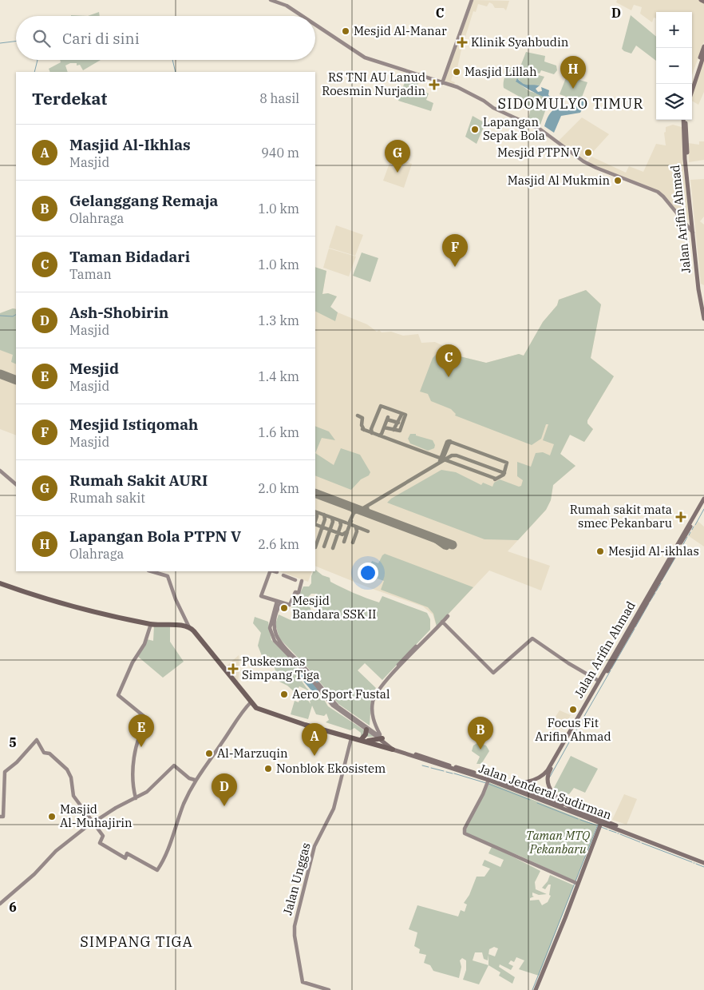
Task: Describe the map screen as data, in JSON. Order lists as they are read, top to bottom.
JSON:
{
  "streets": {
    "main road": ["Jalan Arifin Ahmad", "Jalan Jenderal Sudirman"],
    "street": ["Jalan Unggas"]
  },
  "crossings": [
    ["Jalan Arifin Ahmad", "Jalan Jenderal Sudirman"]
  ],
  "districts": ["SIDOMULYO TIMUR", "SIMPANG TIGA"],
  "parks": ["Taman MTQ Pekanbaru"],
  "places": {
    "other": [
      "Mesjid Al-Manar",
      "Masjid Lillah",
      "Lapangan Sepak Bola",
      "Mesjid PTPN V",
      "Masjid Al Mukmin",
      "Mesjid Al-ikhlas",
      "Mesjid Bandara SSK II",
      "Aero Sport Fustal",
      "Focus Fit Arifin Ahmad",
      "Al-Marzuqin",
      "Nonblok Ekosistem",
      "Masjid Al-Muhajirin"
    ],
    "health": [
      "Klinik Syahbudin",
      "RS TNI AU Lanud Roesmin Nurjadin",
      "Rumah sakit mata smec Pekanbaru",
      "Puskesmas Simpang Tiga"
    ]
  },
  "page": {
    "map_buttons": ["+", "−"],
    "search": "Cari di sini",
    "pins": [
      "H",
      "G",
      "F",
      "C",
      "E",
      "B",
      "A",
      "D"
    ],
    "heading": ["Terdekat", "8 hasil"],
    "list": [
      {
        "mark": "A",
        "name": "Masjid Al-Ikhlas",
        "note": "Masjid",
        "value": "940 m"
      },
      {
        "mark": "B",
        "name": "Gelanggang Remaja",
        "note": "Olahraga",
        "value": "1.0 km"
      },
      {
        "mark": "C",
        "name": "Taman Bidadari",
        "note": "Taman",
        "value": "1.0 km"
      },
      {
        "mark": "D",
        "name": "Ash-Shobirin",
        "note": "Masjid",
        "value": "1.3 km"
      },
      {
        "mark": "E",
        "name": "Mesjid",
        "note": "Masjid",
        "value": "1.4 km"
      },
      {
        "mark": "F",
        "name": "Mesjid Istiqomah",
        "note": "Masjid",
        "value": "1.6 km"
      },
      {
        "mark": "G",
        "name": "Rumah Sakit AURI",
        "note": "Rumah sakit",
        "value": "2.0 km"
      },
      {
        "mark": "H",
        "name": "Lapangan Bola PTPN V",
        "note": "Olahraga",
        "value": "2.6 km"
      }
    ]
  },
  "grid": {
    "columns": ["C", "D"],
    "rows": ["5", "6"]
  }
}
